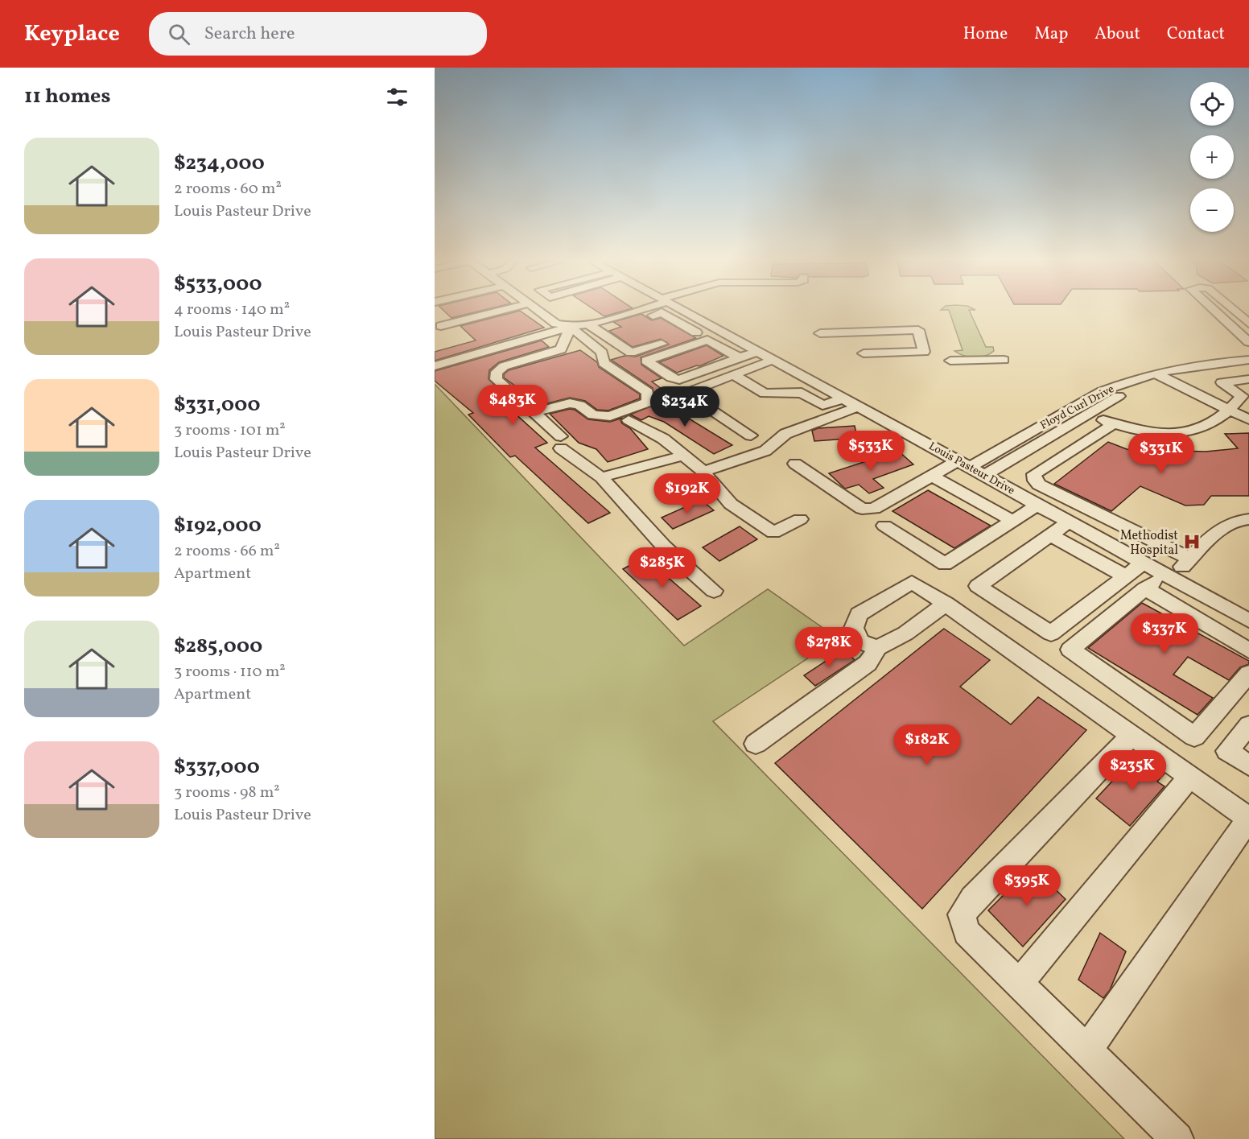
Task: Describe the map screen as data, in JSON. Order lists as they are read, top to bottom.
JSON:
{
  "streets": {
    "street": ["Floyd Curl Drive", "Louis Pasteur Drive"]
  },
  "crossings": [
    ["Floyd Curl Drive", "Louis Pasteur Drive"]
  ],
  "places": {
    "hospital": ["Methodist Hospital"]
  },
  "page": {
    "header": "Keyplace",
    "search": "Search here",
    "nav": [
      "Home",
      "Map",
      "About",
      "Contact"
    ],
    "heading": "11 homes",
    "map_buttons": ["+", "−"],
    "list": [
      {
        "name": "$234,000",
        "note": "2 rooms · 60 m² · Louis Pasteur Drive"
      },
      {
        "name": "$533,000",
        "note": "4 rooms · 140 m² · Louis Pasteur Drive"
      },
      {
        "name": "$331,000",
        "note": "3 rooms · 101 m² · Louis Pasteur Drive"
      },
      {
        "name": "$192,000",
        "note": "2 rooms · 66 m² · Apartment"
      },
      {
        "name": "$285,000",
        "note": "3 rooms · 110 m² · Apartment"
      },
      {
        "name": "$337,000",
        "note": "3 rooms · 98 m² · Louis Pasteur Drive"
      }
    ],
    "price": [
      "$483K",
      "$234K",
      "$533K",
      "$331K",
      "$192K",
      "$285K",
      "$337K",
      "$278K",
      "$182K",
      "$235K",
      "$395K"
    ]
  }
}
